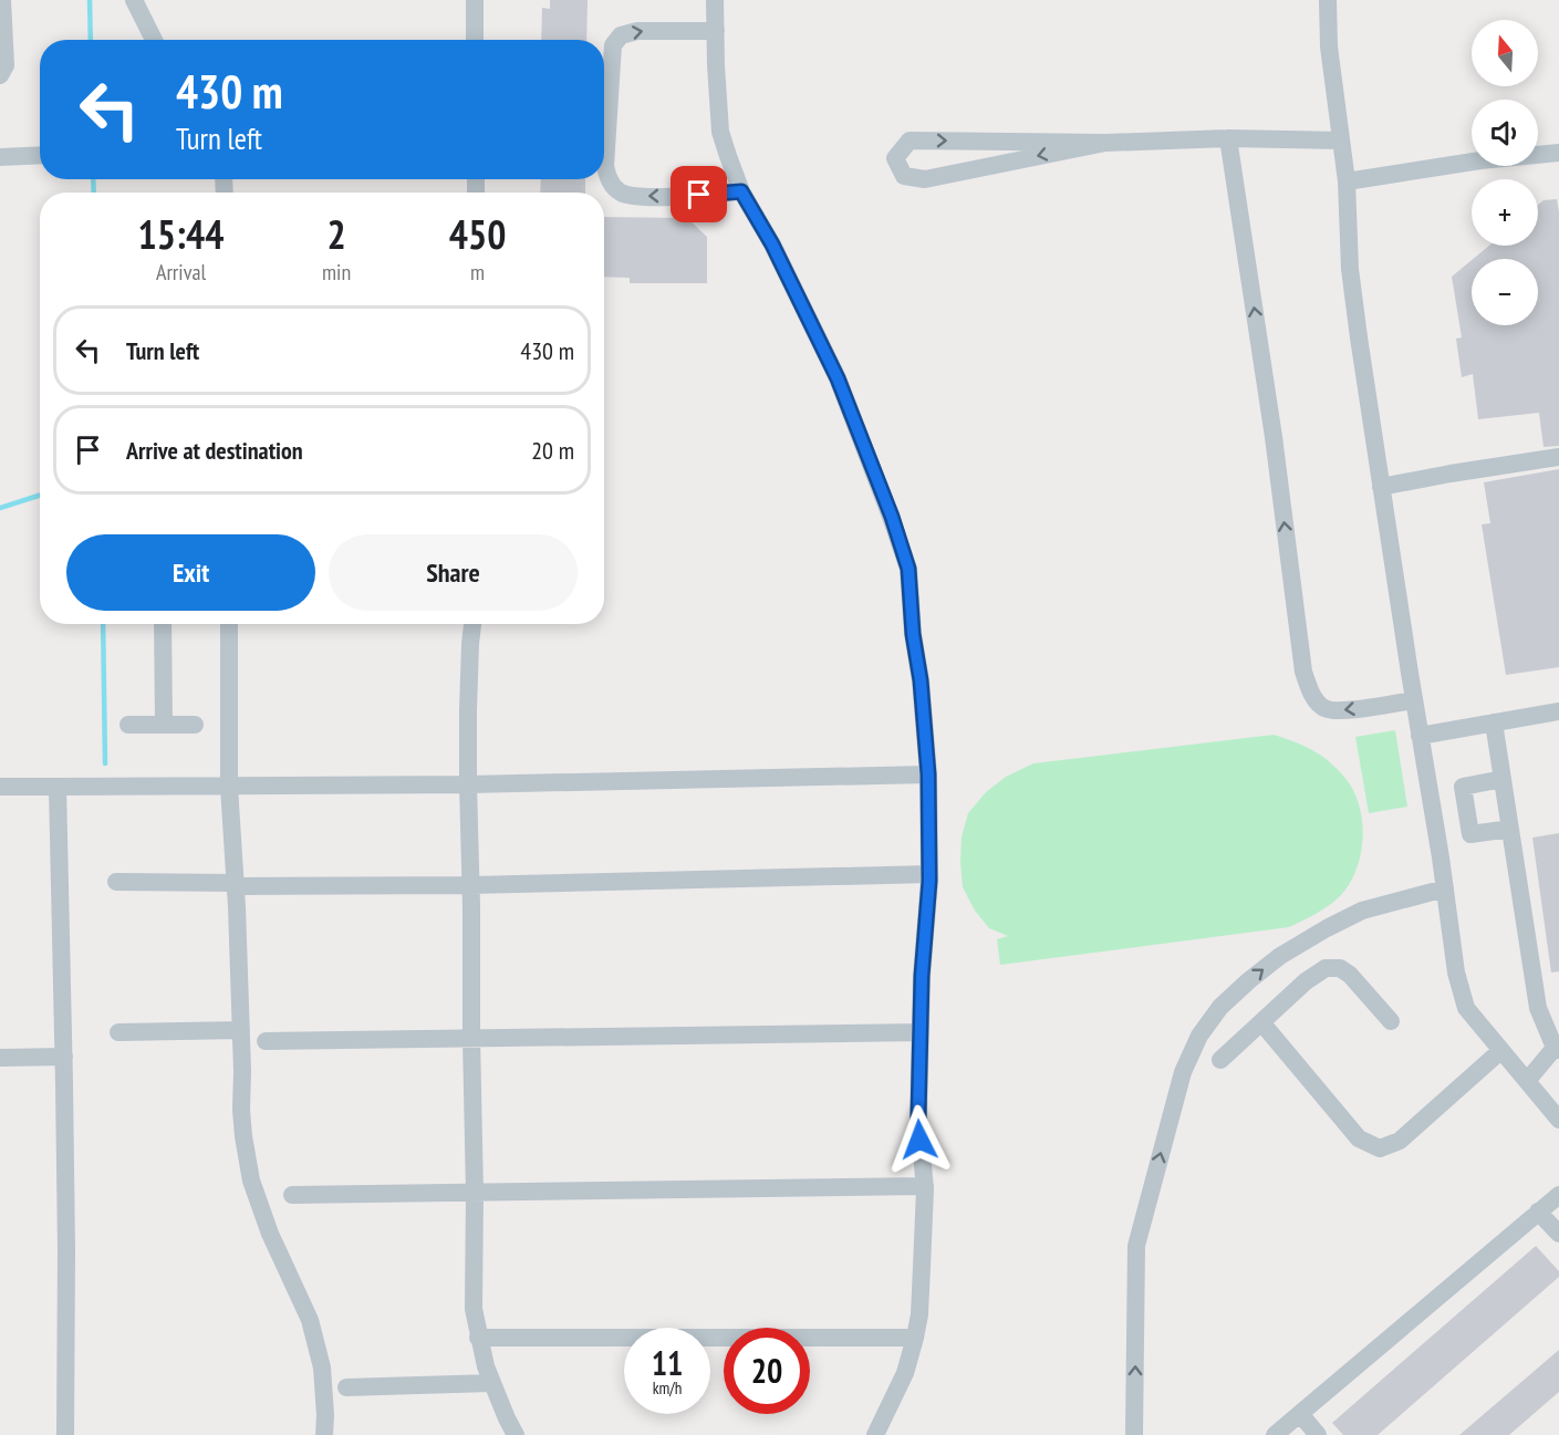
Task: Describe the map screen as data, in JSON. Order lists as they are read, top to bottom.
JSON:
{
  "north": "top",
  "page": {
    "map_buttons": ["+", "−"],
    "turn": ["430 m", "Turn left"],
    "eta": [
      "15:44",
      "Arrival",
      "2",
      "min",
      "450",
      "m"
    ],
    "list": [
      {
        "name": "Turn left",
        "value": "430 m"
      },
      {
        "name": "Arrive at destination",
        "value": "20 m"
      }
    ],
    "buttons": ["Exit", "Share"],
    "speed": "11 km/h",
    "limit": "20"
  }
}
